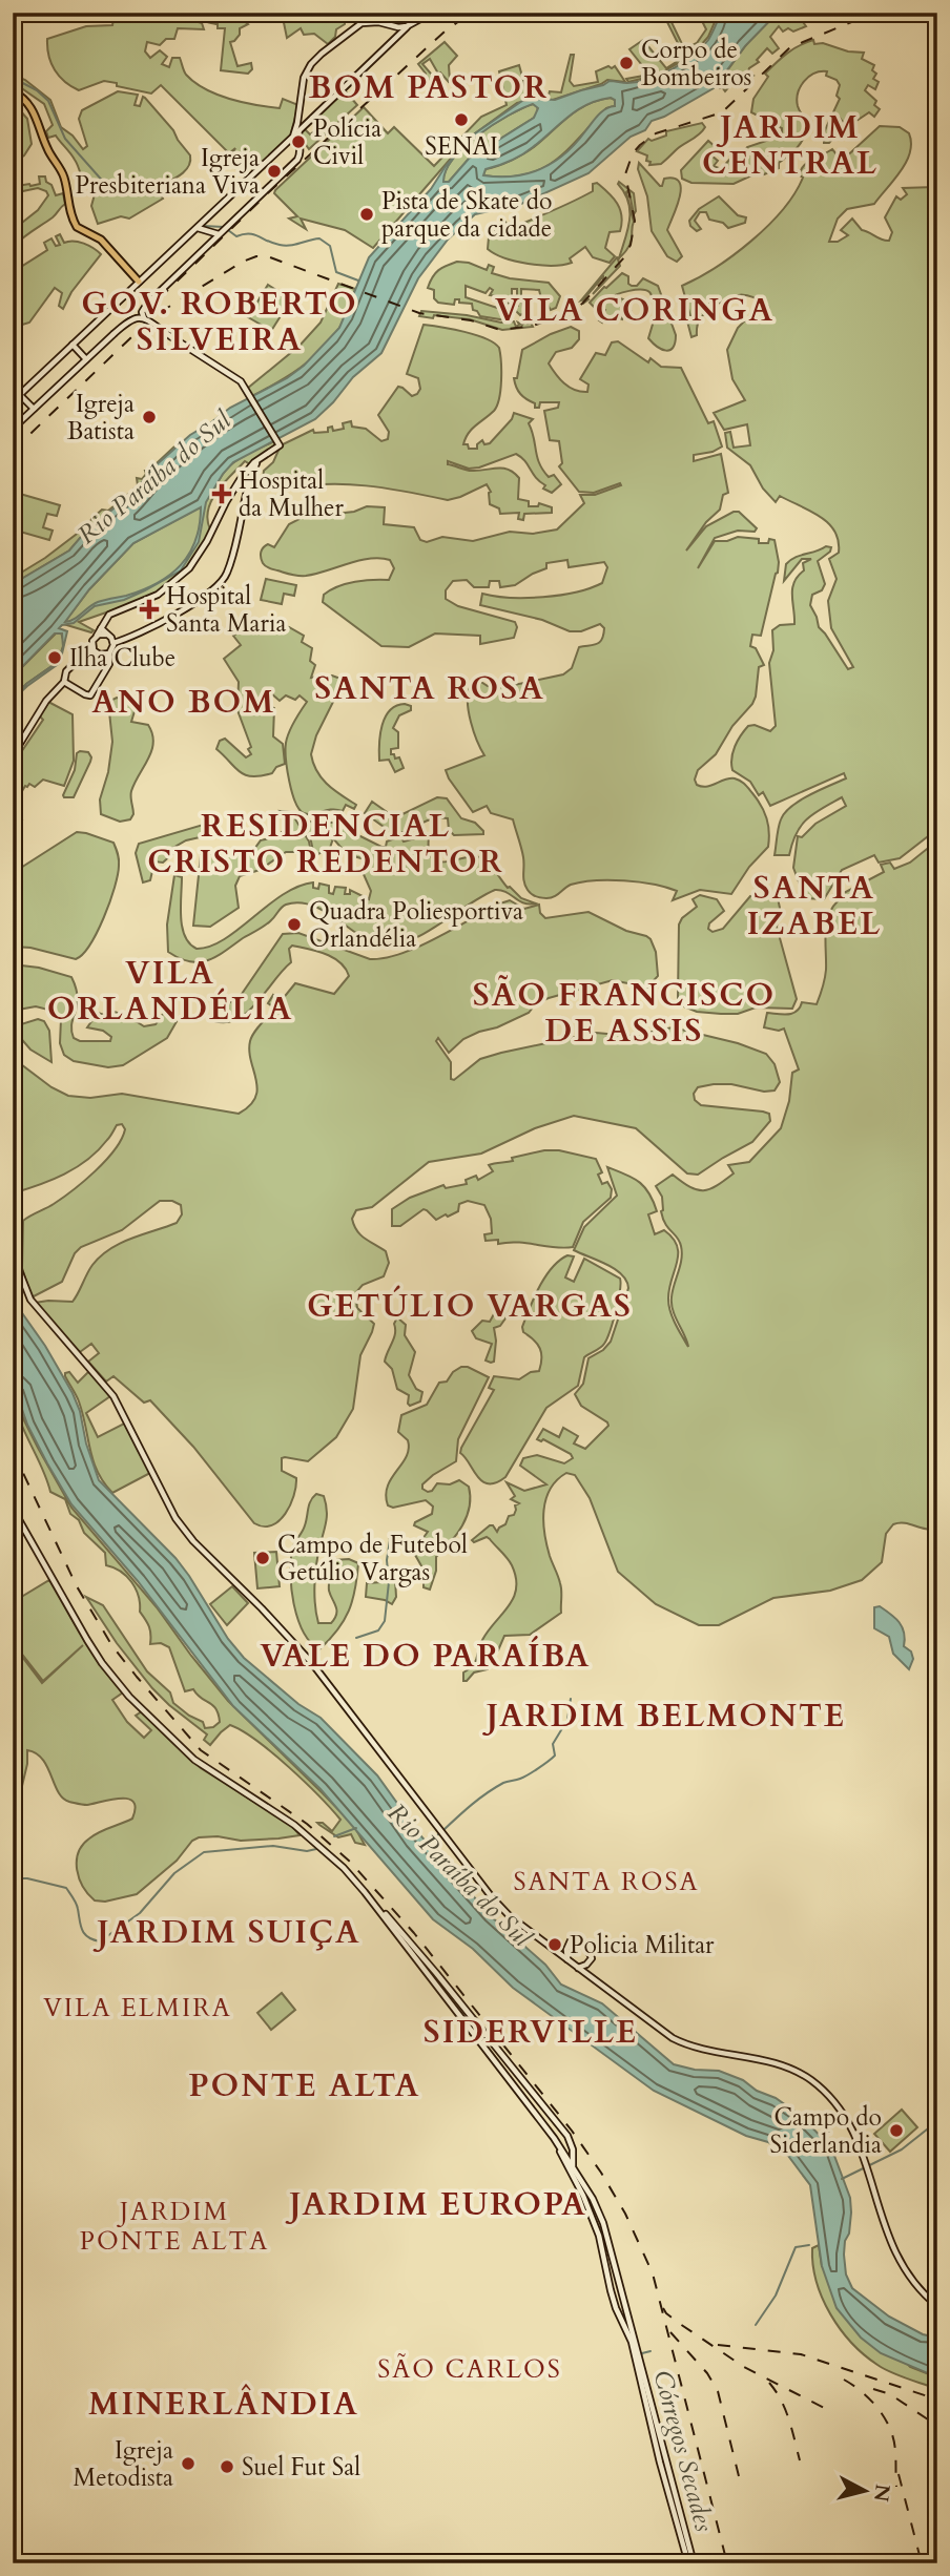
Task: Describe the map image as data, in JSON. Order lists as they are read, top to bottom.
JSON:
{
  "districts": [
    "BOM PASTOR",
    "JARDIM CENTRAL",
    "GOV. ROBERTO SILVEIRA",
    "VILA CORINGA",
    "SANTA ROSA",
    "ANO BOM",
    "RESIDENCIAL CRISTO REDENTOR",
    "SANTA IZABEL",
    "VILA ORLANDÉLIA",
    "SÃO FRANCISCO DE ASSIS",
    "GETÚLIO VARGAS",
    "VALE DO PARAÍBA",
    "JARDIM BELMONTE",
    "SANTA ROSA",
    "JARDIM SUIÇA",
    "VILA ELMIRA",
    "SIDERVILLE",
    "PONTE ALTA",
    "JARDIM EUROPA",
    "JARDIM PONTE ALTA",
    "SÃO CARLOS",
    "MINERLÂNDIA"
  ],
  "water": ["Rio Paraíba do Sul", "Córregos Secades"],
  "places": {
    "other": [
      "Corpo de Bombeiros",
      "SENAI",
      "Polícia Civil",
      "Igreja Presbiteriana Viva",
      "Pista de Skate do parque da cidade",
      "Igreja Batista",
      "Ilha Clube",
      "Quadra Poliesportiva Orlandélia",
      "Campo de Futebol Getúlio Vargas",
      "Policia Militar",
      "Campo do Siderlandia",
      "Igreja Metodista",
      "Suel Fut Sal"
    ],
    "health": ["Hospital da Mulher", "Hospital Santa Maria"]
  },
  "north": "right"
}
